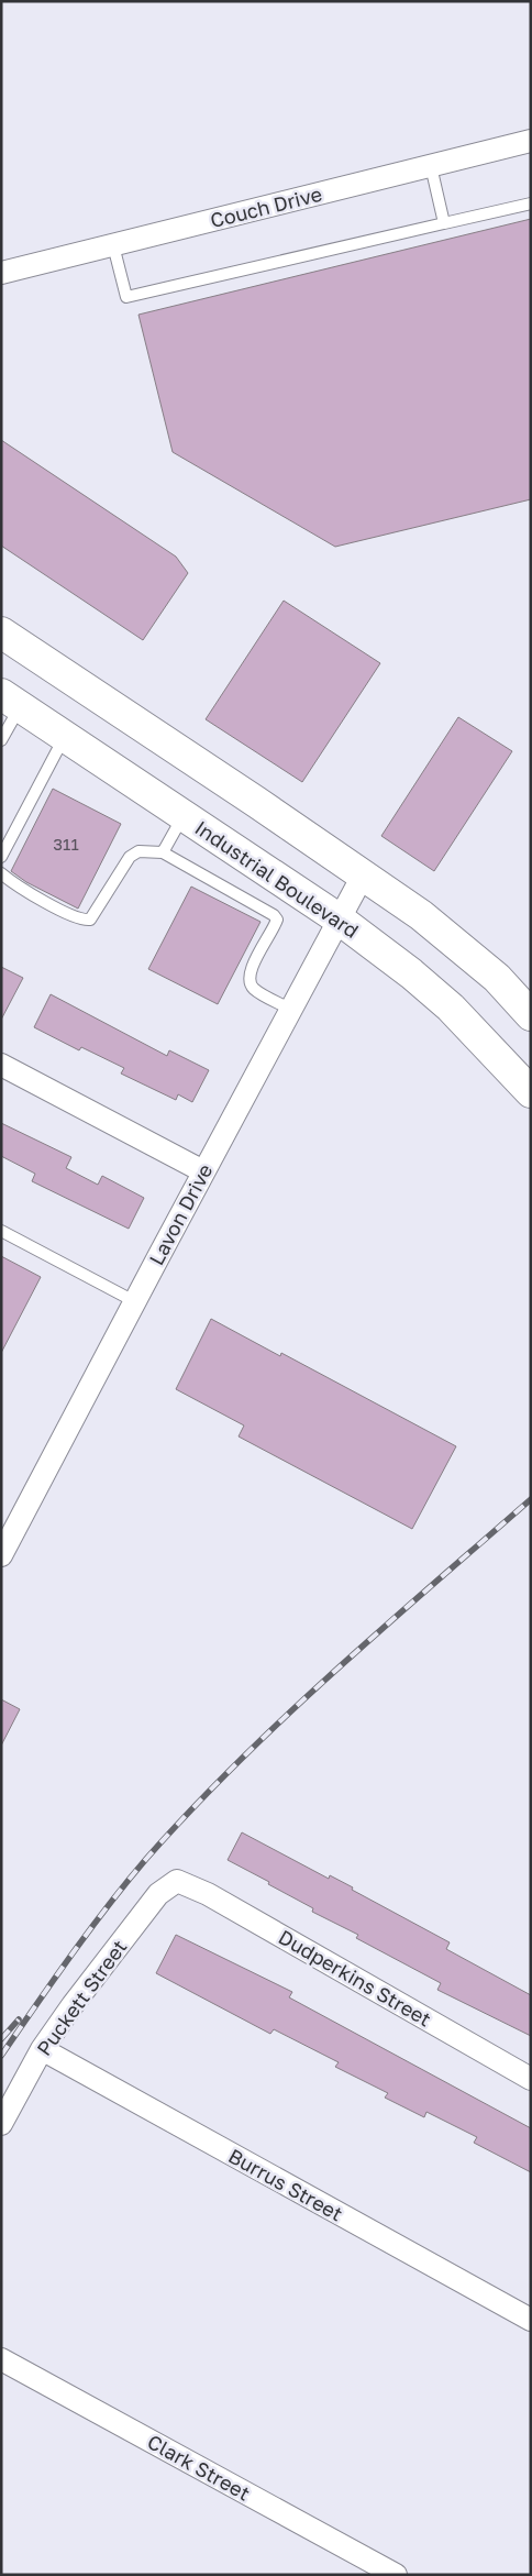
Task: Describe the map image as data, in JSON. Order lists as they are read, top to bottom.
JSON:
{
  "streets": {
    "main road": ["Industrial Boulevard"],
    "street": [
      "Couch Drive",
      "Lavon Drive",
      "Dudperkins Street",
      "Puckett Street",
      "Burrus Street",
      "Clark Street"
    ]
  },
  "crossings": [
    ["Industrial Boulevard", "Lavon Drive"],
    ["Dudperkins Street", "Puckett Street"],
    ["Puckett Street", "Burrus Street"]
  ],
  "house_numbers": ["311"]
}
